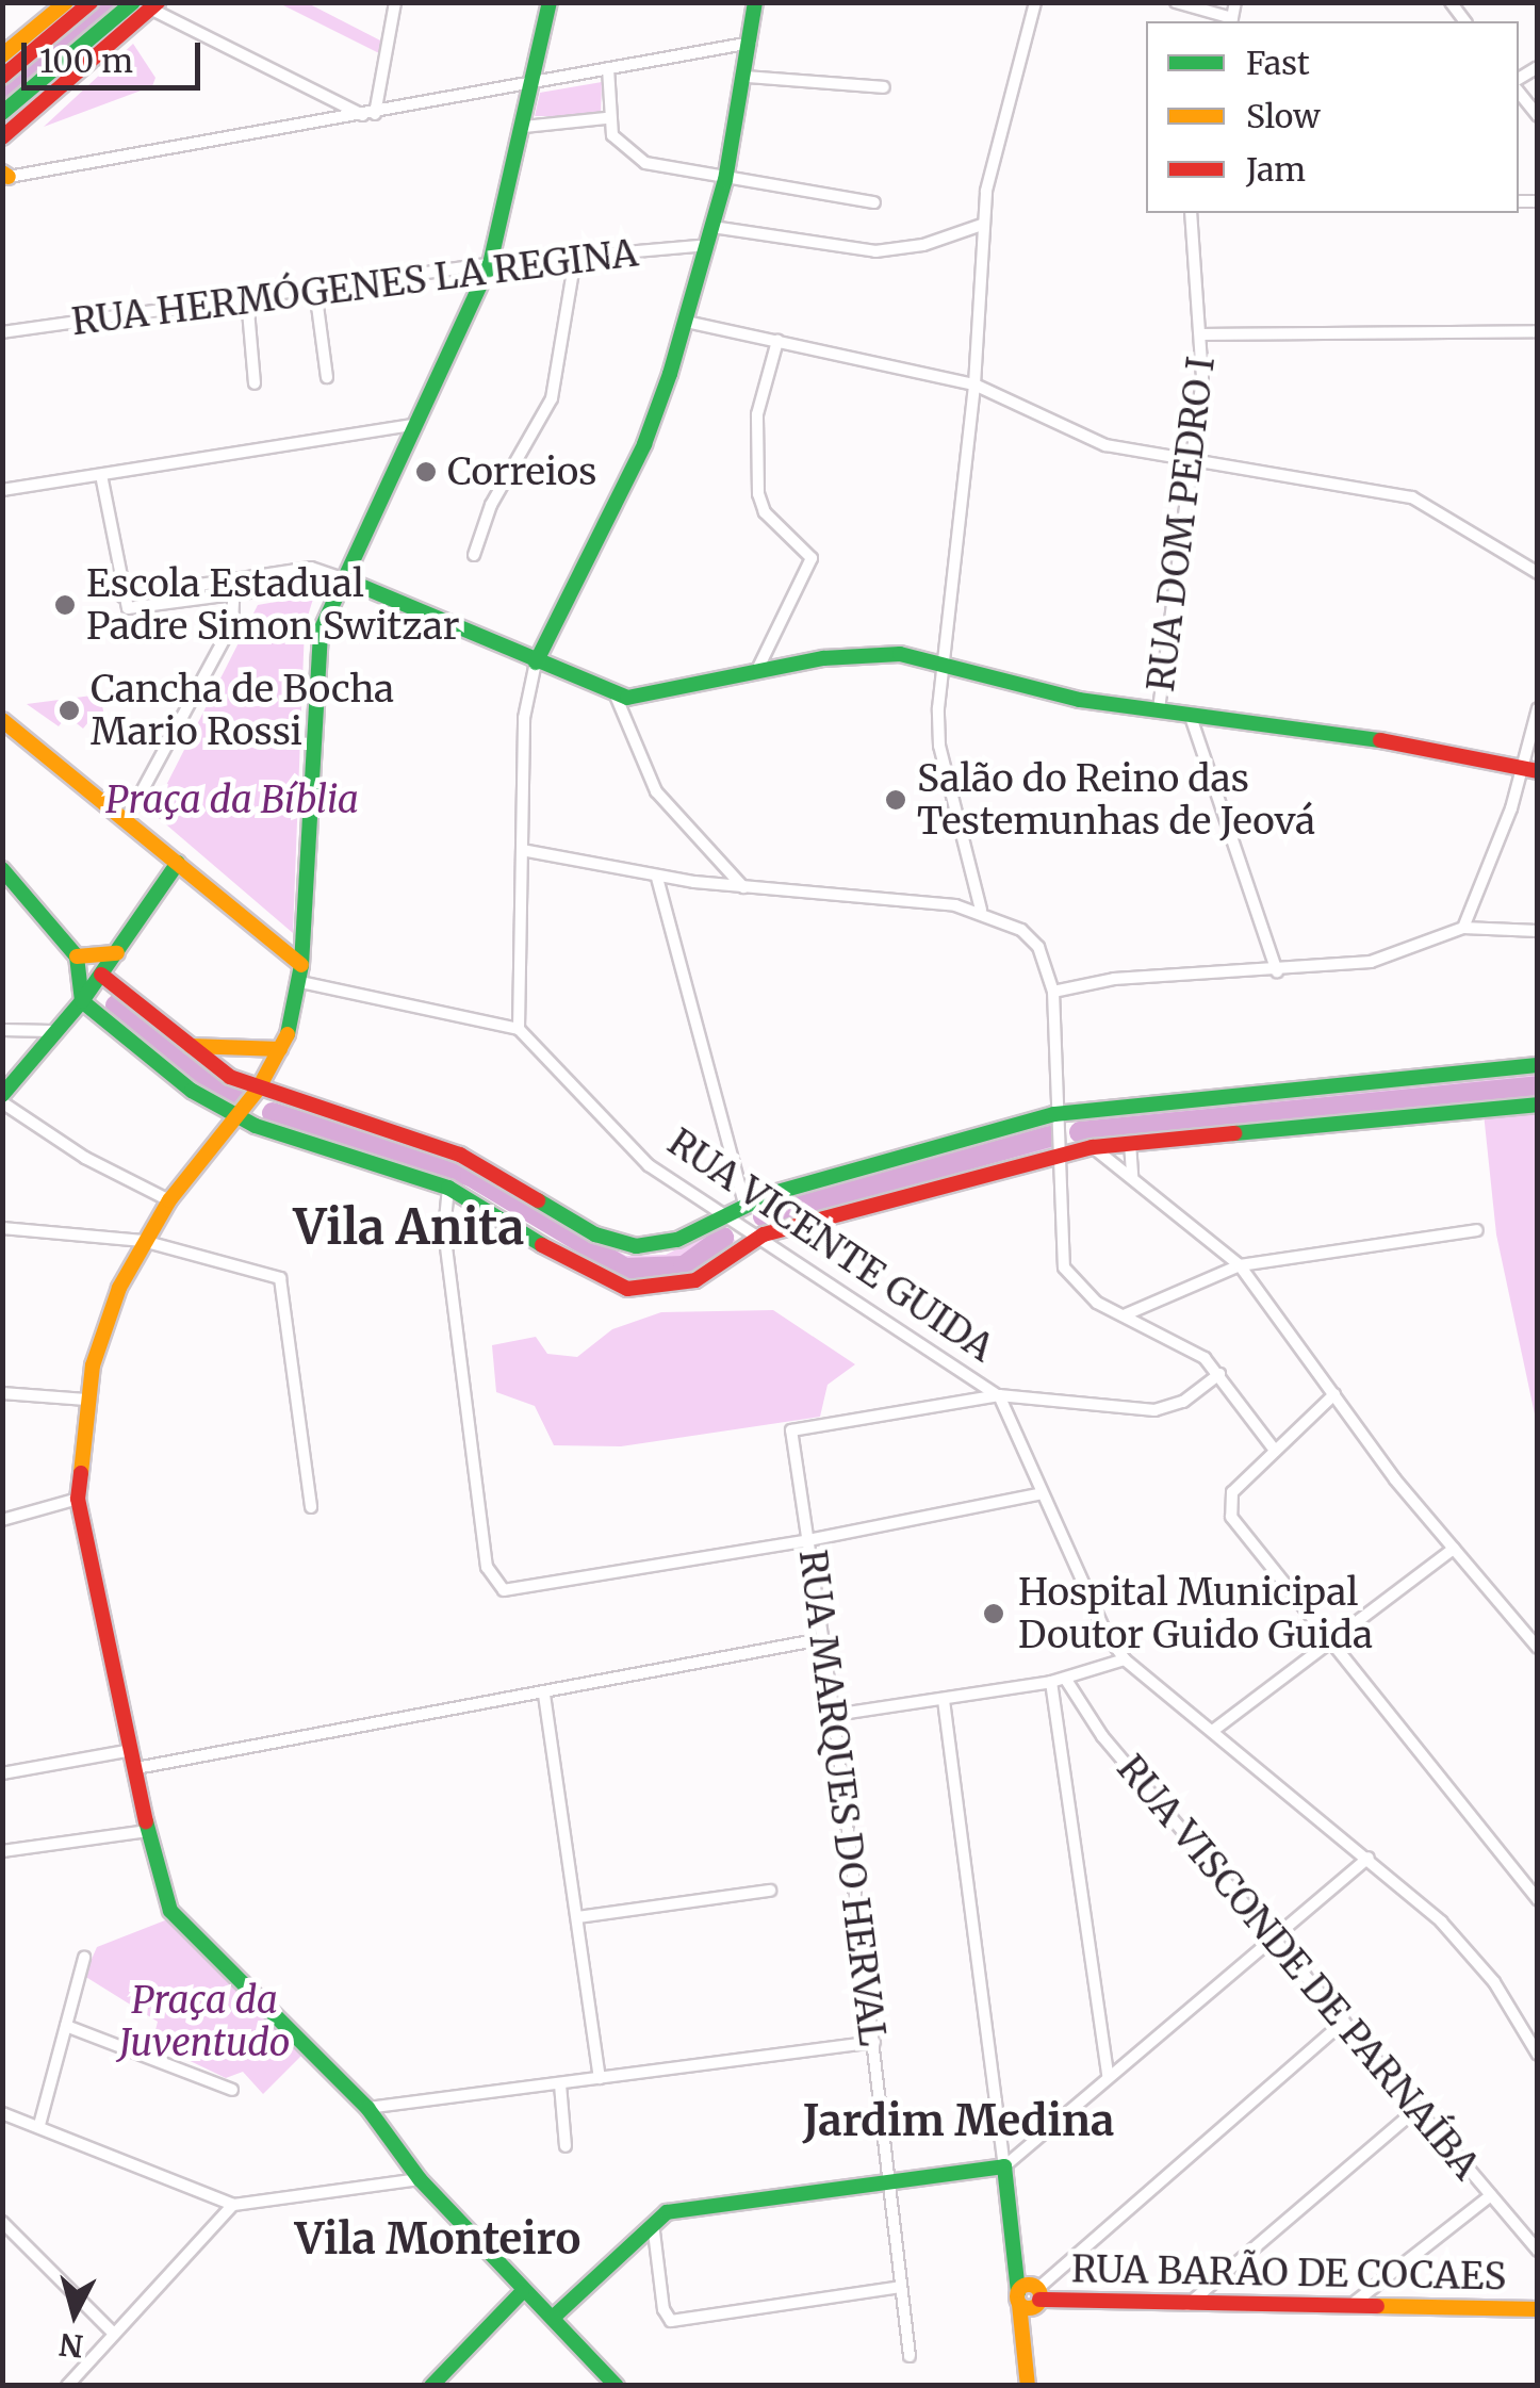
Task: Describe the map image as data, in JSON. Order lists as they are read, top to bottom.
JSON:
{
  "streets": {
    "main road": ["RUA BARÃO DE COCAES"],
    "street": [
      "RUA HERMÓGENES LA REGINA",
      "RUA DOM PEDRO I",
      "RUA VICENTE GUIDA",
      "RUA MARQUES DO HERVAL",
      "RUA VISCONDE DE PARNAÍBA"
    ]
  },
  "crossings": [
    ["RUA VICENTE GUIDA", "RUA MARQUES DO HERVAL"]
  ],
  "districts": ["Vila Anita", "Jardim Medina", "Vila Monteiro"],
  "parks": ["Praça da Bíblia", "Praça da Juventudo"],
  "places": [
    "Correios",
    "Escola Estadual Padre Simon Switzar",
    "Cancha de Bocha Mario Rossi",
    "Salão do Reino das Testemunhas de Jeová",
    "Hospital Municipal Doutor Guido Guida"
  ],
  "legend": ["Fast", "Slow", "Jam"],
  "scale_bar": "100 m",
  "north": "bottom"
}
